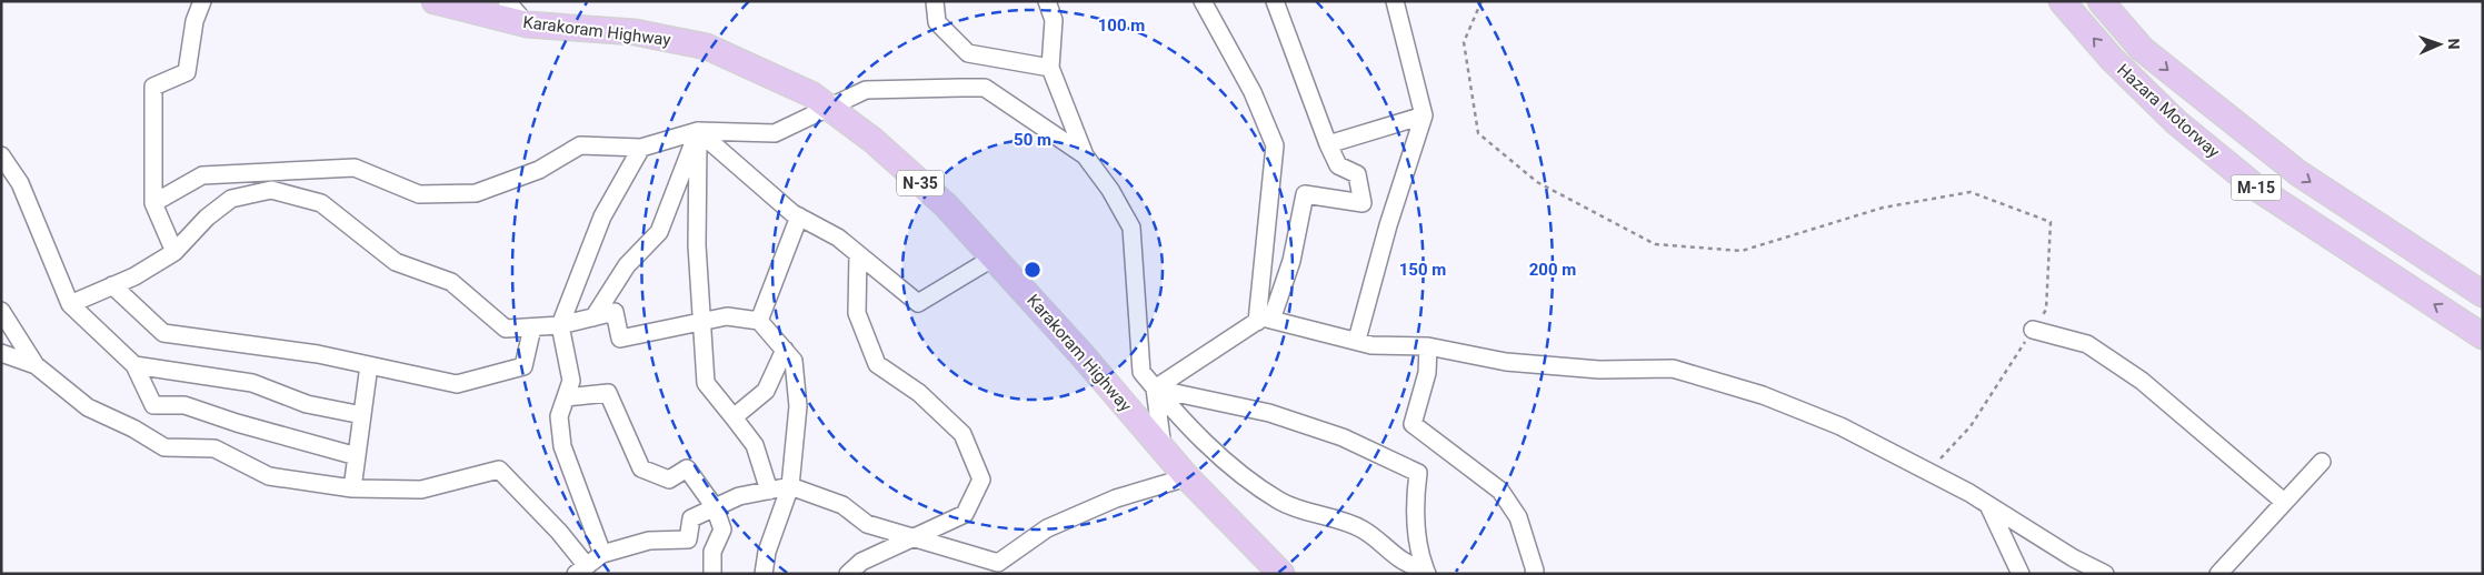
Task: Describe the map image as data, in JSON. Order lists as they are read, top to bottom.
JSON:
{
  "streets": {
    "highway": [
      "Karakoram Highway",
      "Hazara Motorway",
      "N-35",
      "M-15"
    ]
  },
  "north": "right",
  "rings": [
    "100 m",
    "50 m",
    "150 m",
    "200 m"
  ]
}
